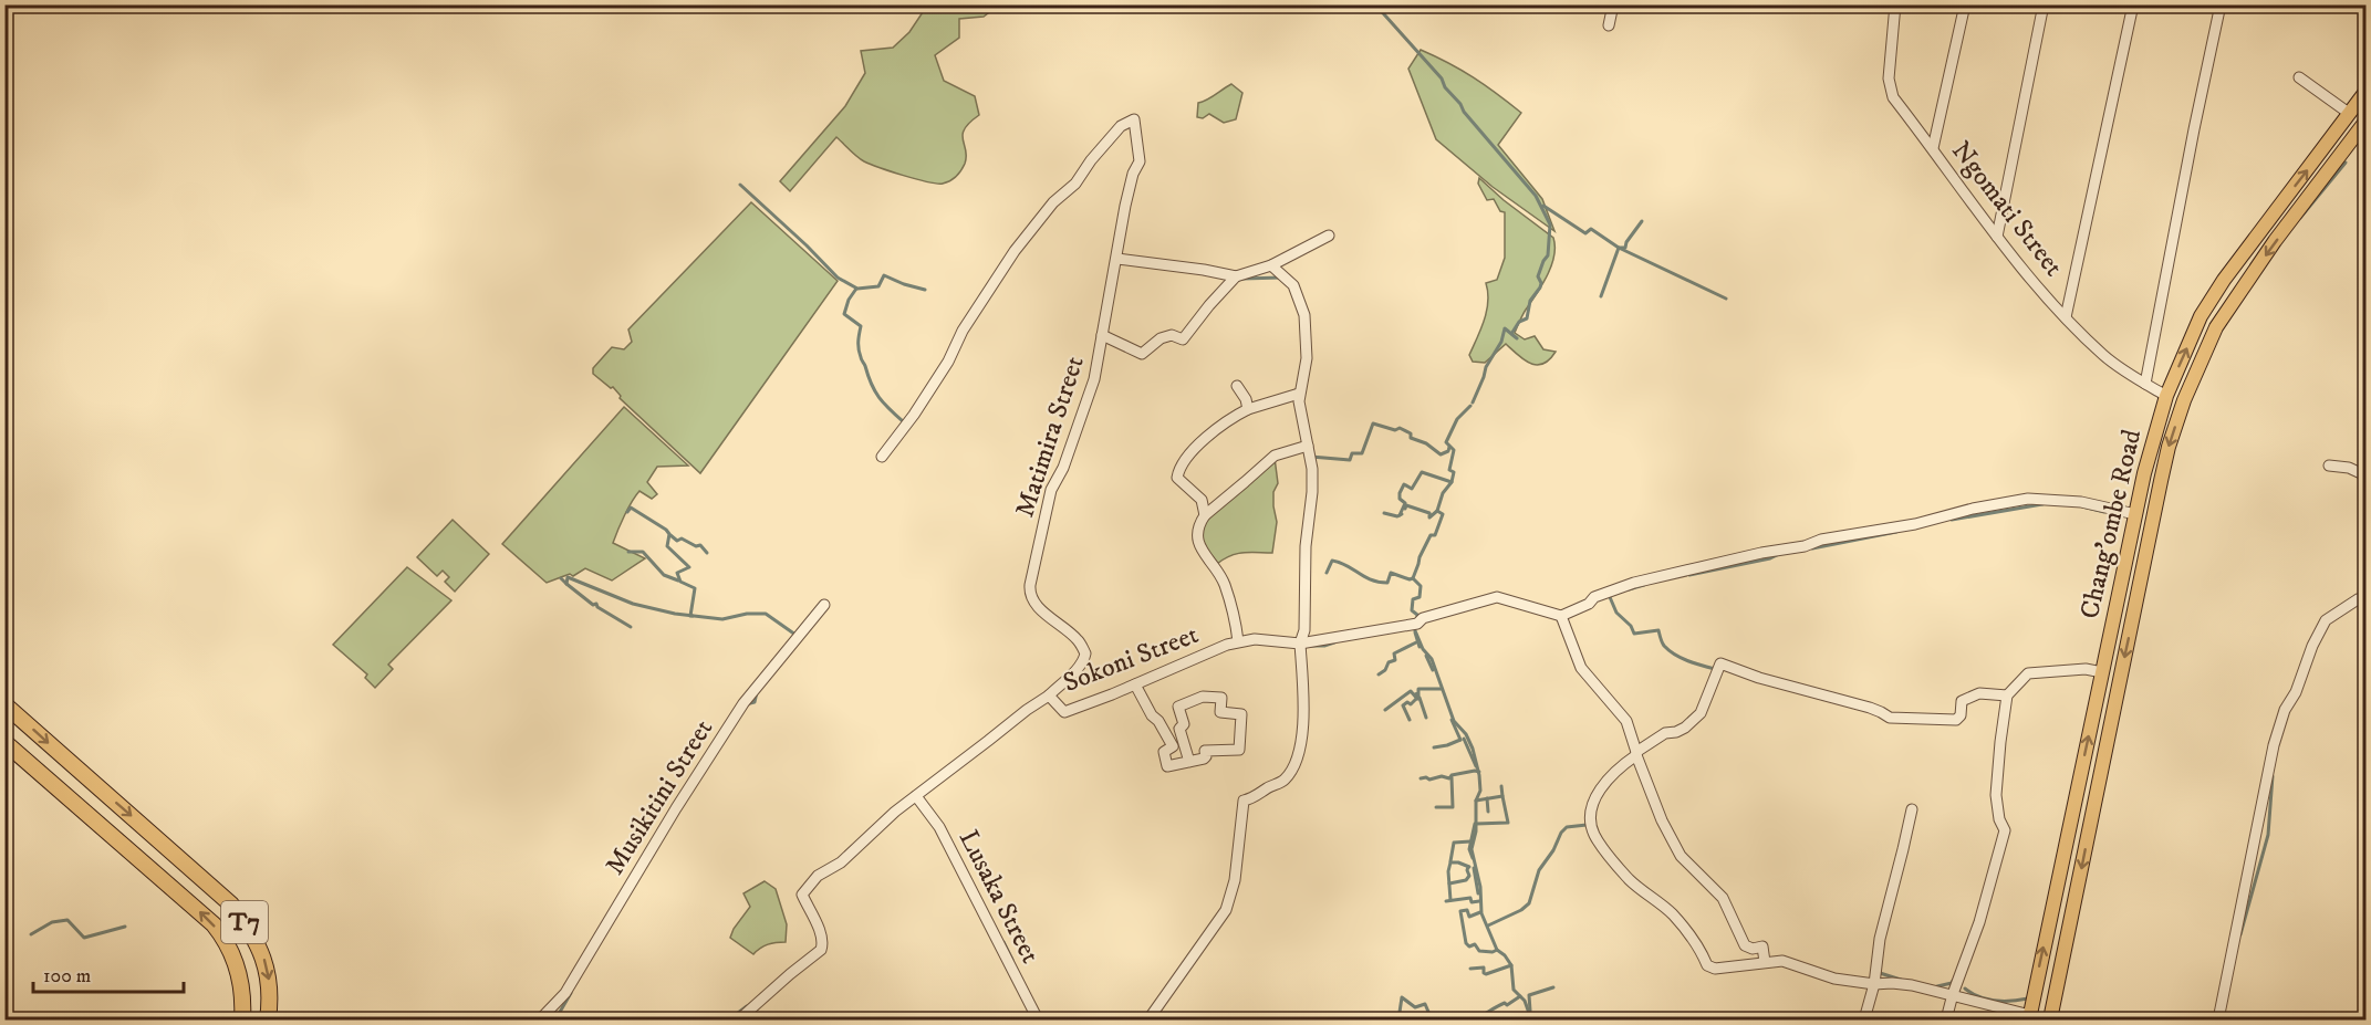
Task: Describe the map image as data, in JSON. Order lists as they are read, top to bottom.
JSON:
{
  "streets": {
    "highway": ["T7"],
    "main road": ["Chang'ombe Road"],
    "street": [
      "Ngomati Street",
      "Matimira Street",
      "Sokoni Street",
      "Musikitini Street",
      "Lusaka Street"
    ]
  },
  "crossings": [
    ["Ngomati Street", "Chang'ombe Road"],
    ["Matimira Street", "Sokoni Street"],
    ["Sokoni Street", "Lusaka Street"]
  ],
  "scale_bar": "100 m"
}
